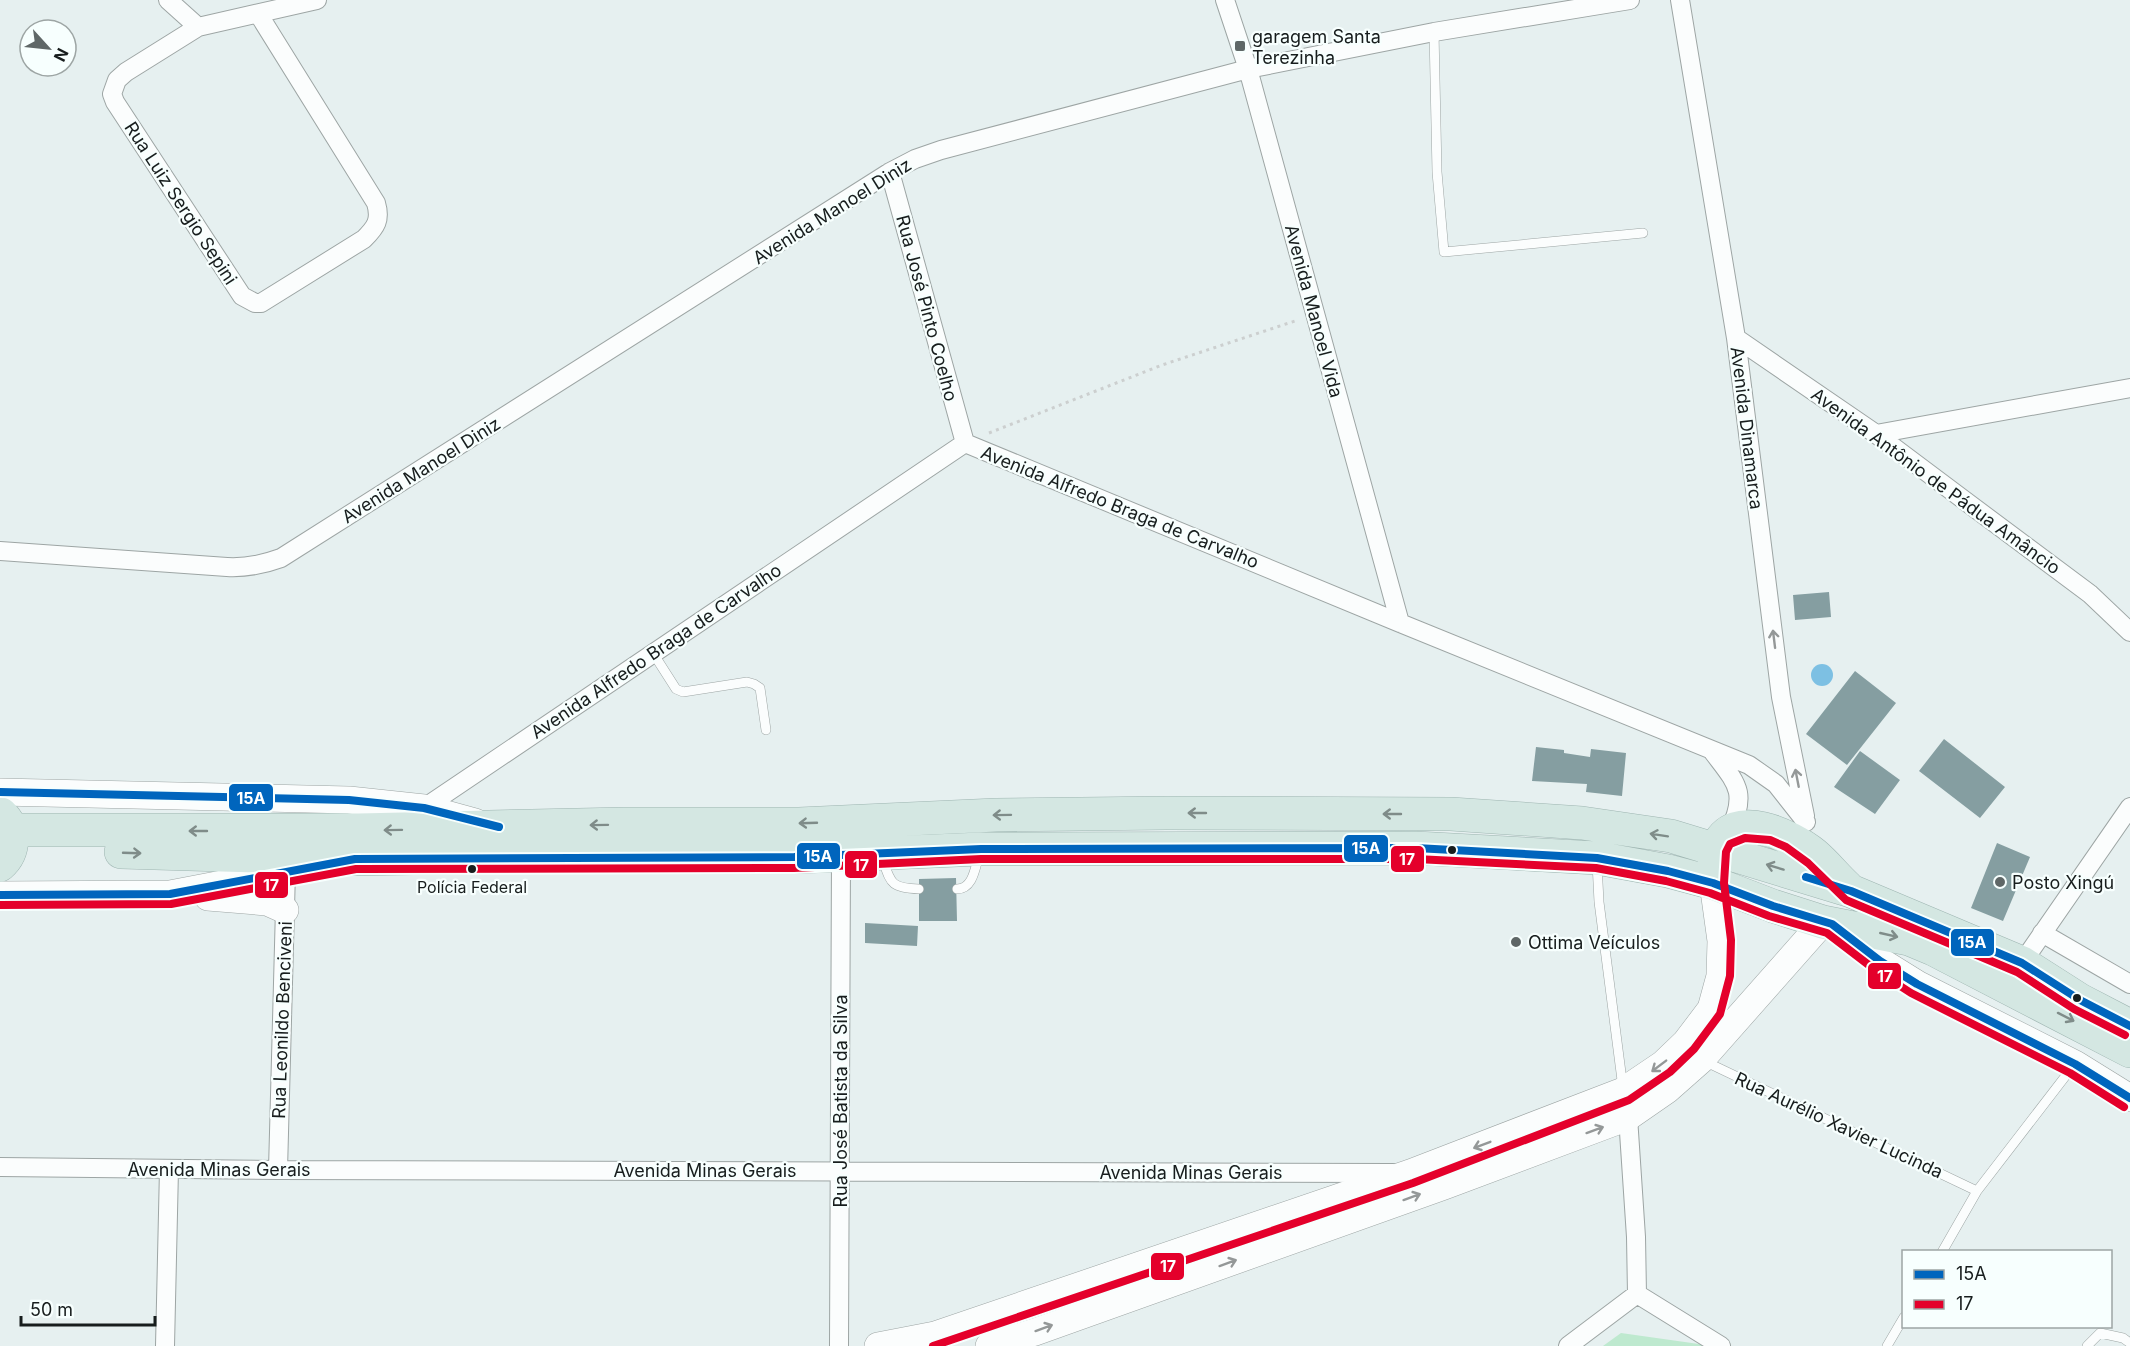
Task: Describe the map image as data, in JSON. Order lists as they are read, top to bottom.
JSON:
{
  "streets": {
    "street": [
      "Rua Luiz Sergio Sepini",
      "Avenida Manoel Diniz",
      "Rua José Pinto Coelho",
      "Avenida Manoel Vida",
      "Avenida Dinamarca",
      "Avenida Antônio de Pádua Amâncio",
      "Avenida Alfredo Braga de Carvalho",
      "Rua Leonildo Benciveni",
      "Rua José Batista da Silva",
      "Avenida Minas Gerais"
    ],
    "lane": ["Rua Aurélio Xavier Lucinda"]
  },
  "crossings": [
    ["Avenida Manoel Diniz", "Rua José Pinto Coelho"],
    ["Avenida Manoel Diniz", "Avenida Manoel Vida"],
    ["Rua José Pinto Coelho", "Avenida Alfredo Braga de Carvalho"],
    ["Avenida Manoel Vida", "Avenida Alfredo Braga de Carvalho"],
    ["Avenida Dinamarca", "Avenida Antônio de Pádua Amâncio"],
    ["Avenida Dinamarca", "Avenida Alfredo Braga de Carvalho"],
    ["Rua Leonildo Benciveni", "Avenida Minas Gerais"],
    ["Rua José Batista da Silva", "Avenida Minas Gerais"]
  ],
  "one_way": ["Avenida Dinamarca"],
  "places": {
    "transit": ["garagem Santa Terezinha"],
    "other": ["Polícia Federal", "Posto Xingú", "Ottima Veículos"]
  },
  "lines": ["transit line 15A", "transit line 17"],
  "legend": ["15A", "17"],
  "scale_bar": "50 m",
  "north": "bottom right"
}
